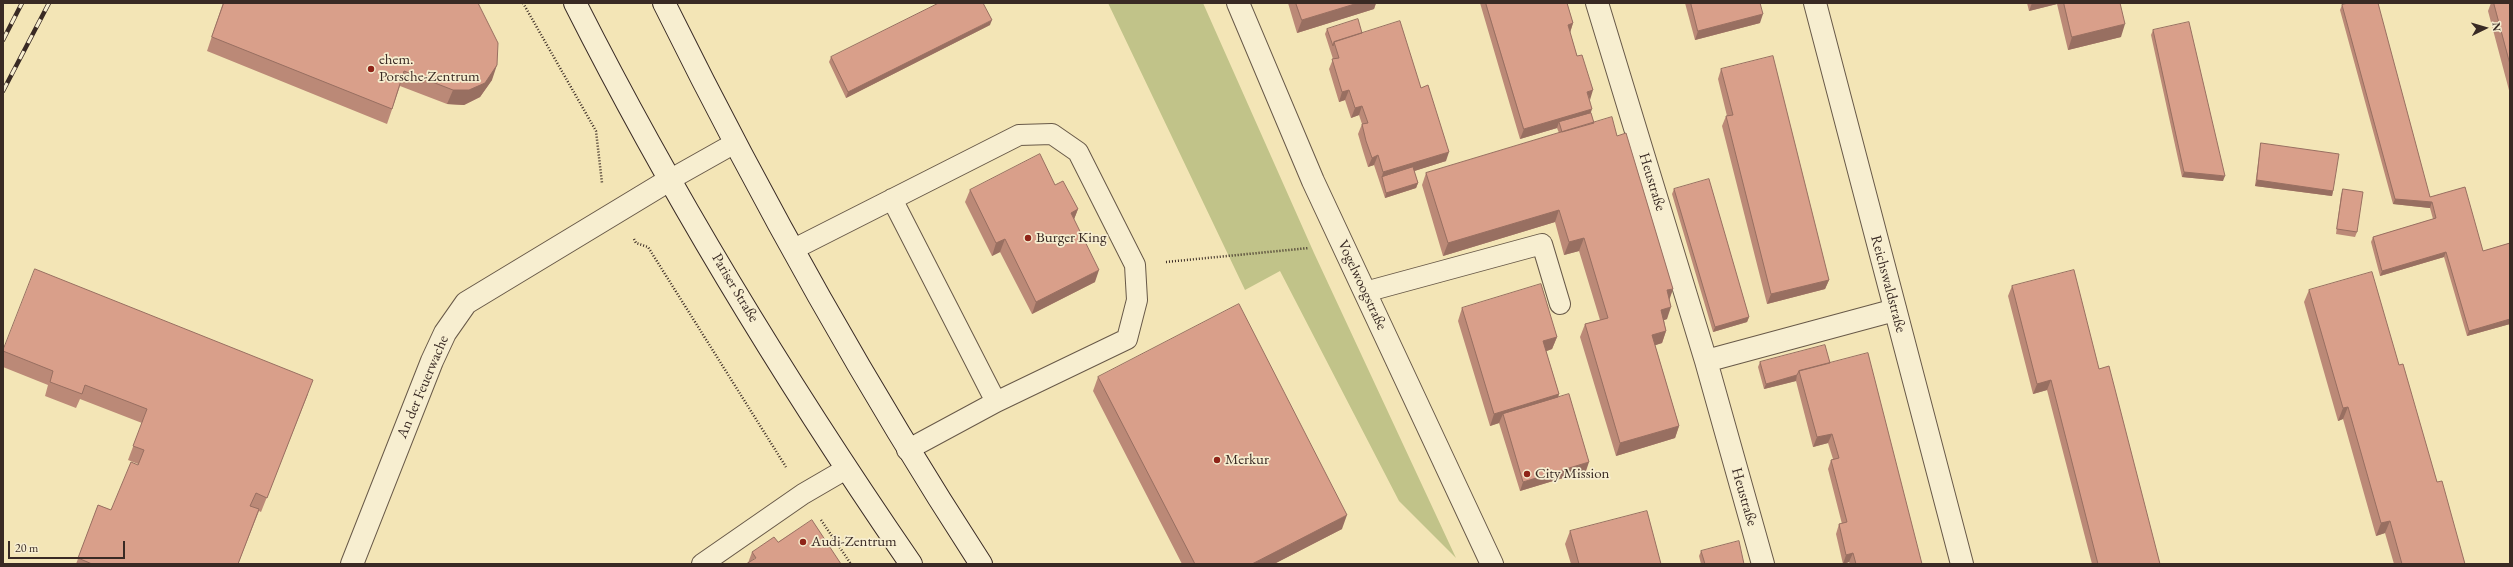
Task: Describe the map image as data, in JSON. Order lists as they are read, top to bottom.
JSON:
{
  "streets": {
    "street": [
      "Heustraße",
      "Reichswaldstraße",
      "Vogelwoogstraße",
      "Pariser Straße",
      "An der Feuerwache"
    ]
  },
  "crossings": [
    ["Pariser Straße", "An der Feuerwache"]
  ],
  "places": [
    "ehem. Porsche-Zentrum",
    "Burger King",
    "Merkur",
    "City Mission",
    "Audi-Zentrum"
  ],
  "scale_bar": "20 m",
  "north": "right"
}
